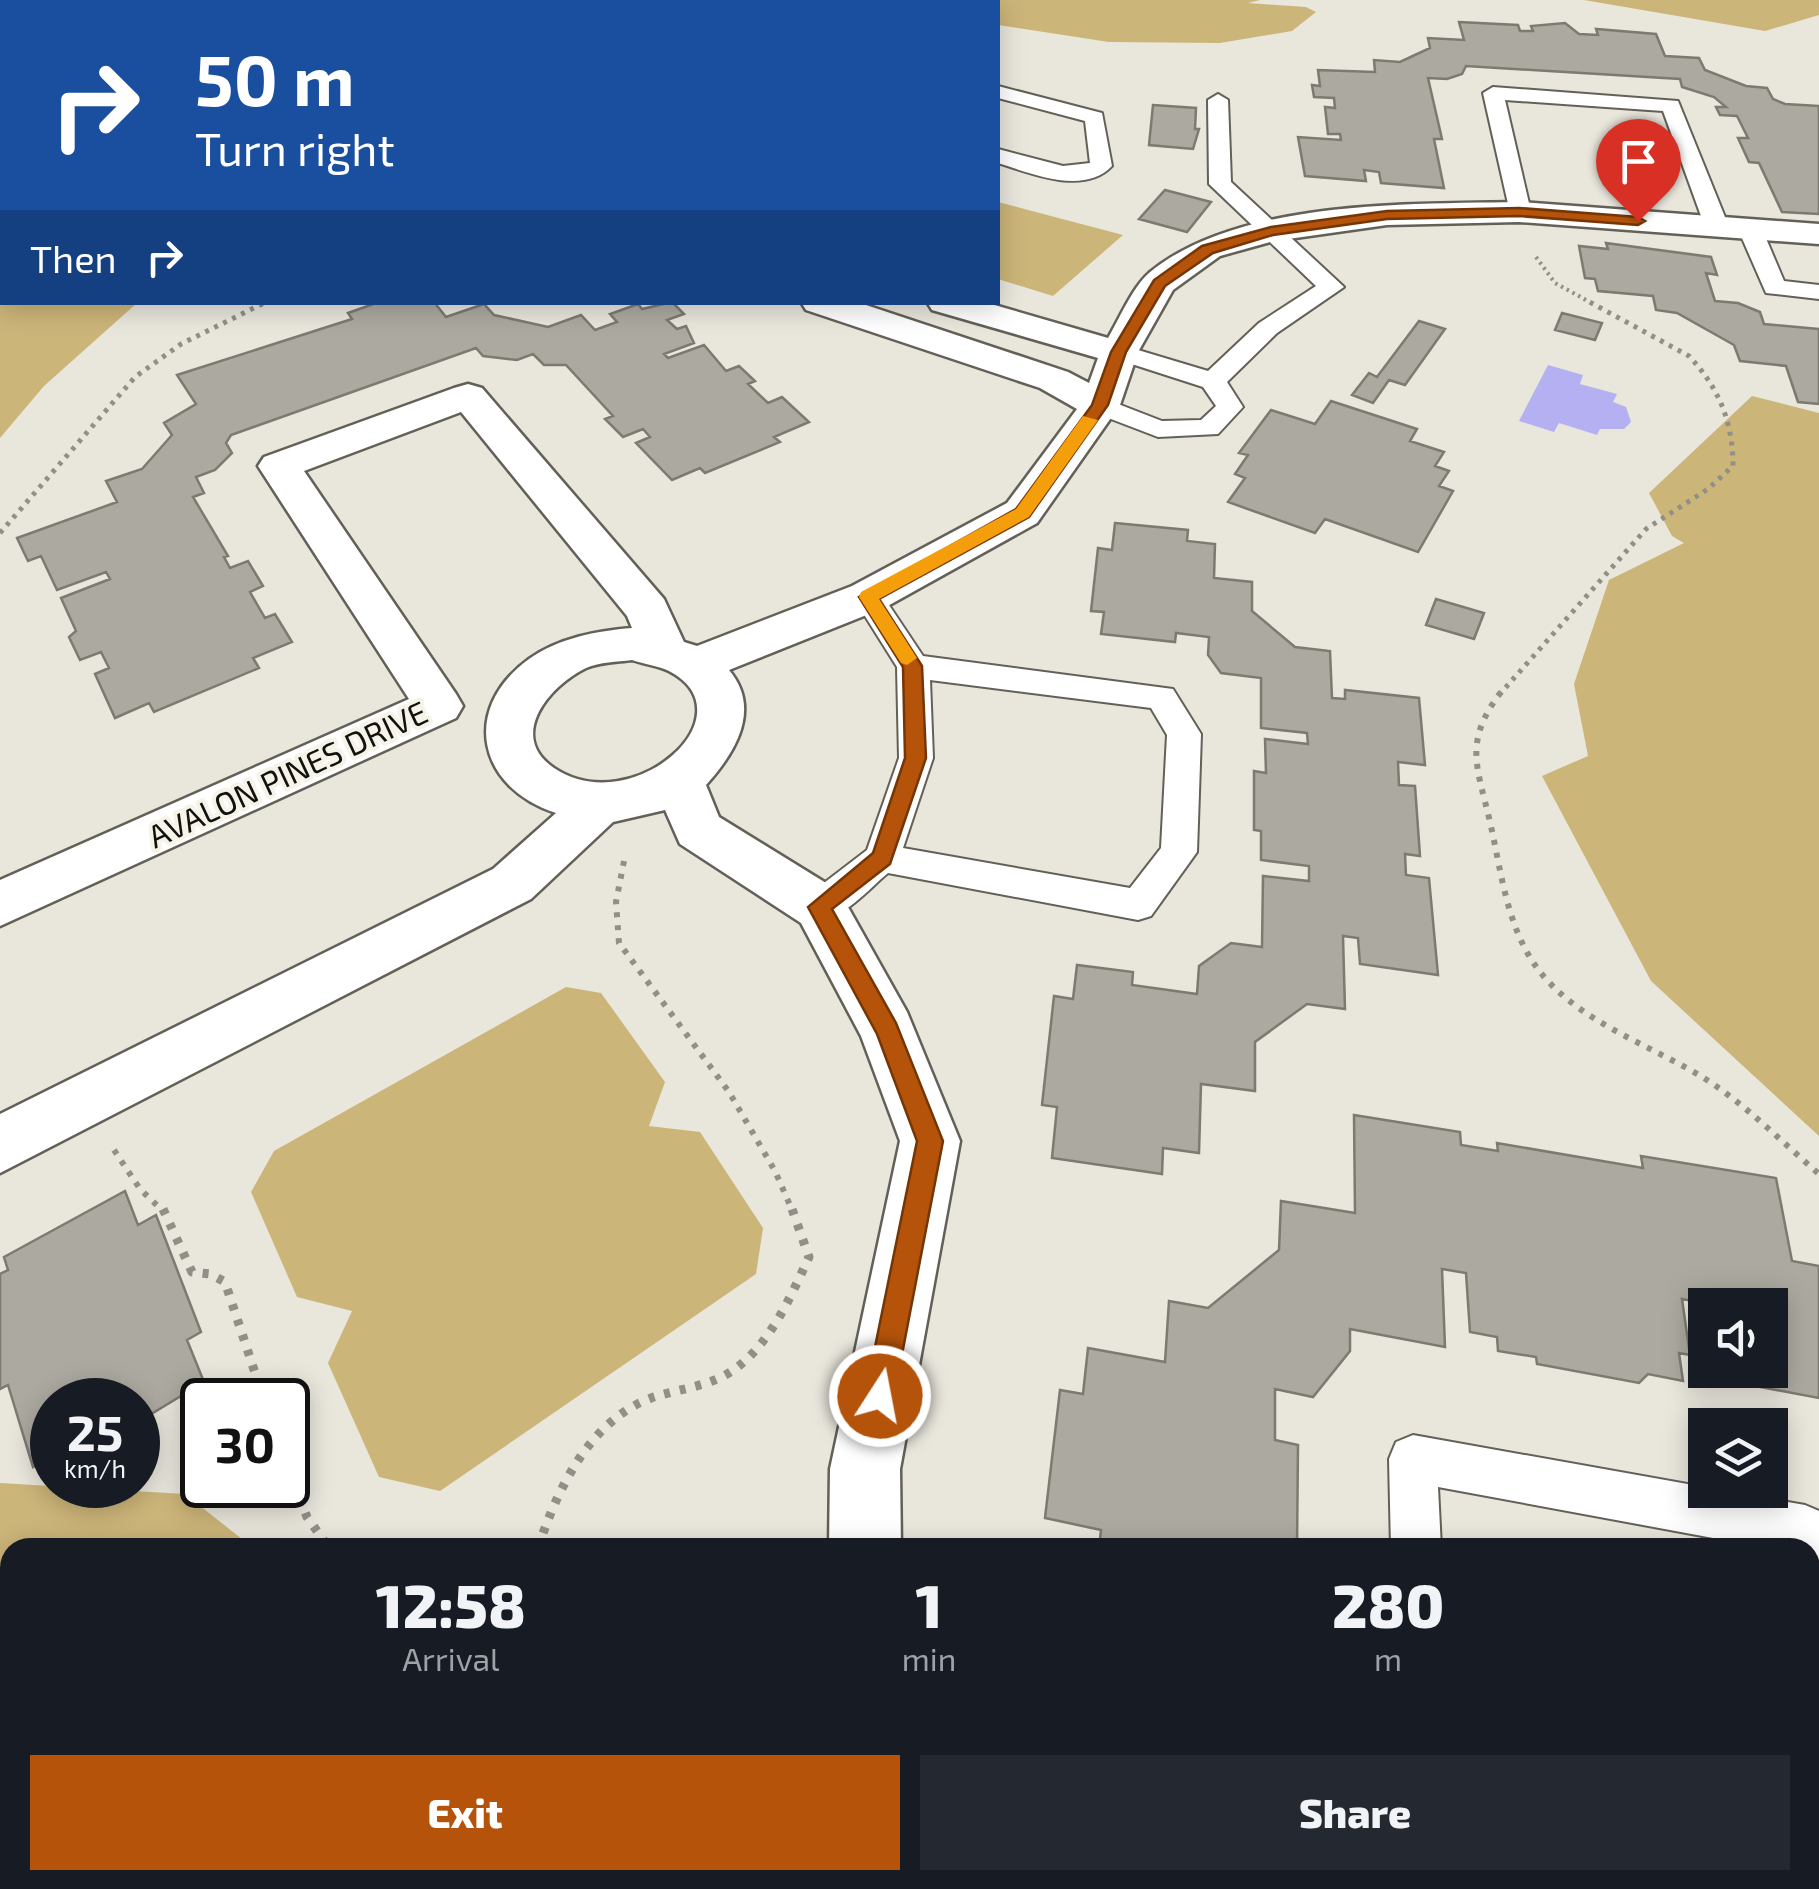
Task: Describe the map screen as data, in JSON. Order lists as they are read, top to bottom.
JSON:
{
  "streets": {
    "street": ["AVALON PINES DRIVE"]
  },
  "page": {
    "turn": ["50 m", "Turn right"],
    "then": "Then",
    "speed": "25 km/h",
    "limit": "30",
    "eta": [
      "12:58",
      "Arrival",
      "1",
      "min",
      "280",
      "m"
    ],
    "buttons": ["Exit", "Share"]
  }
}
